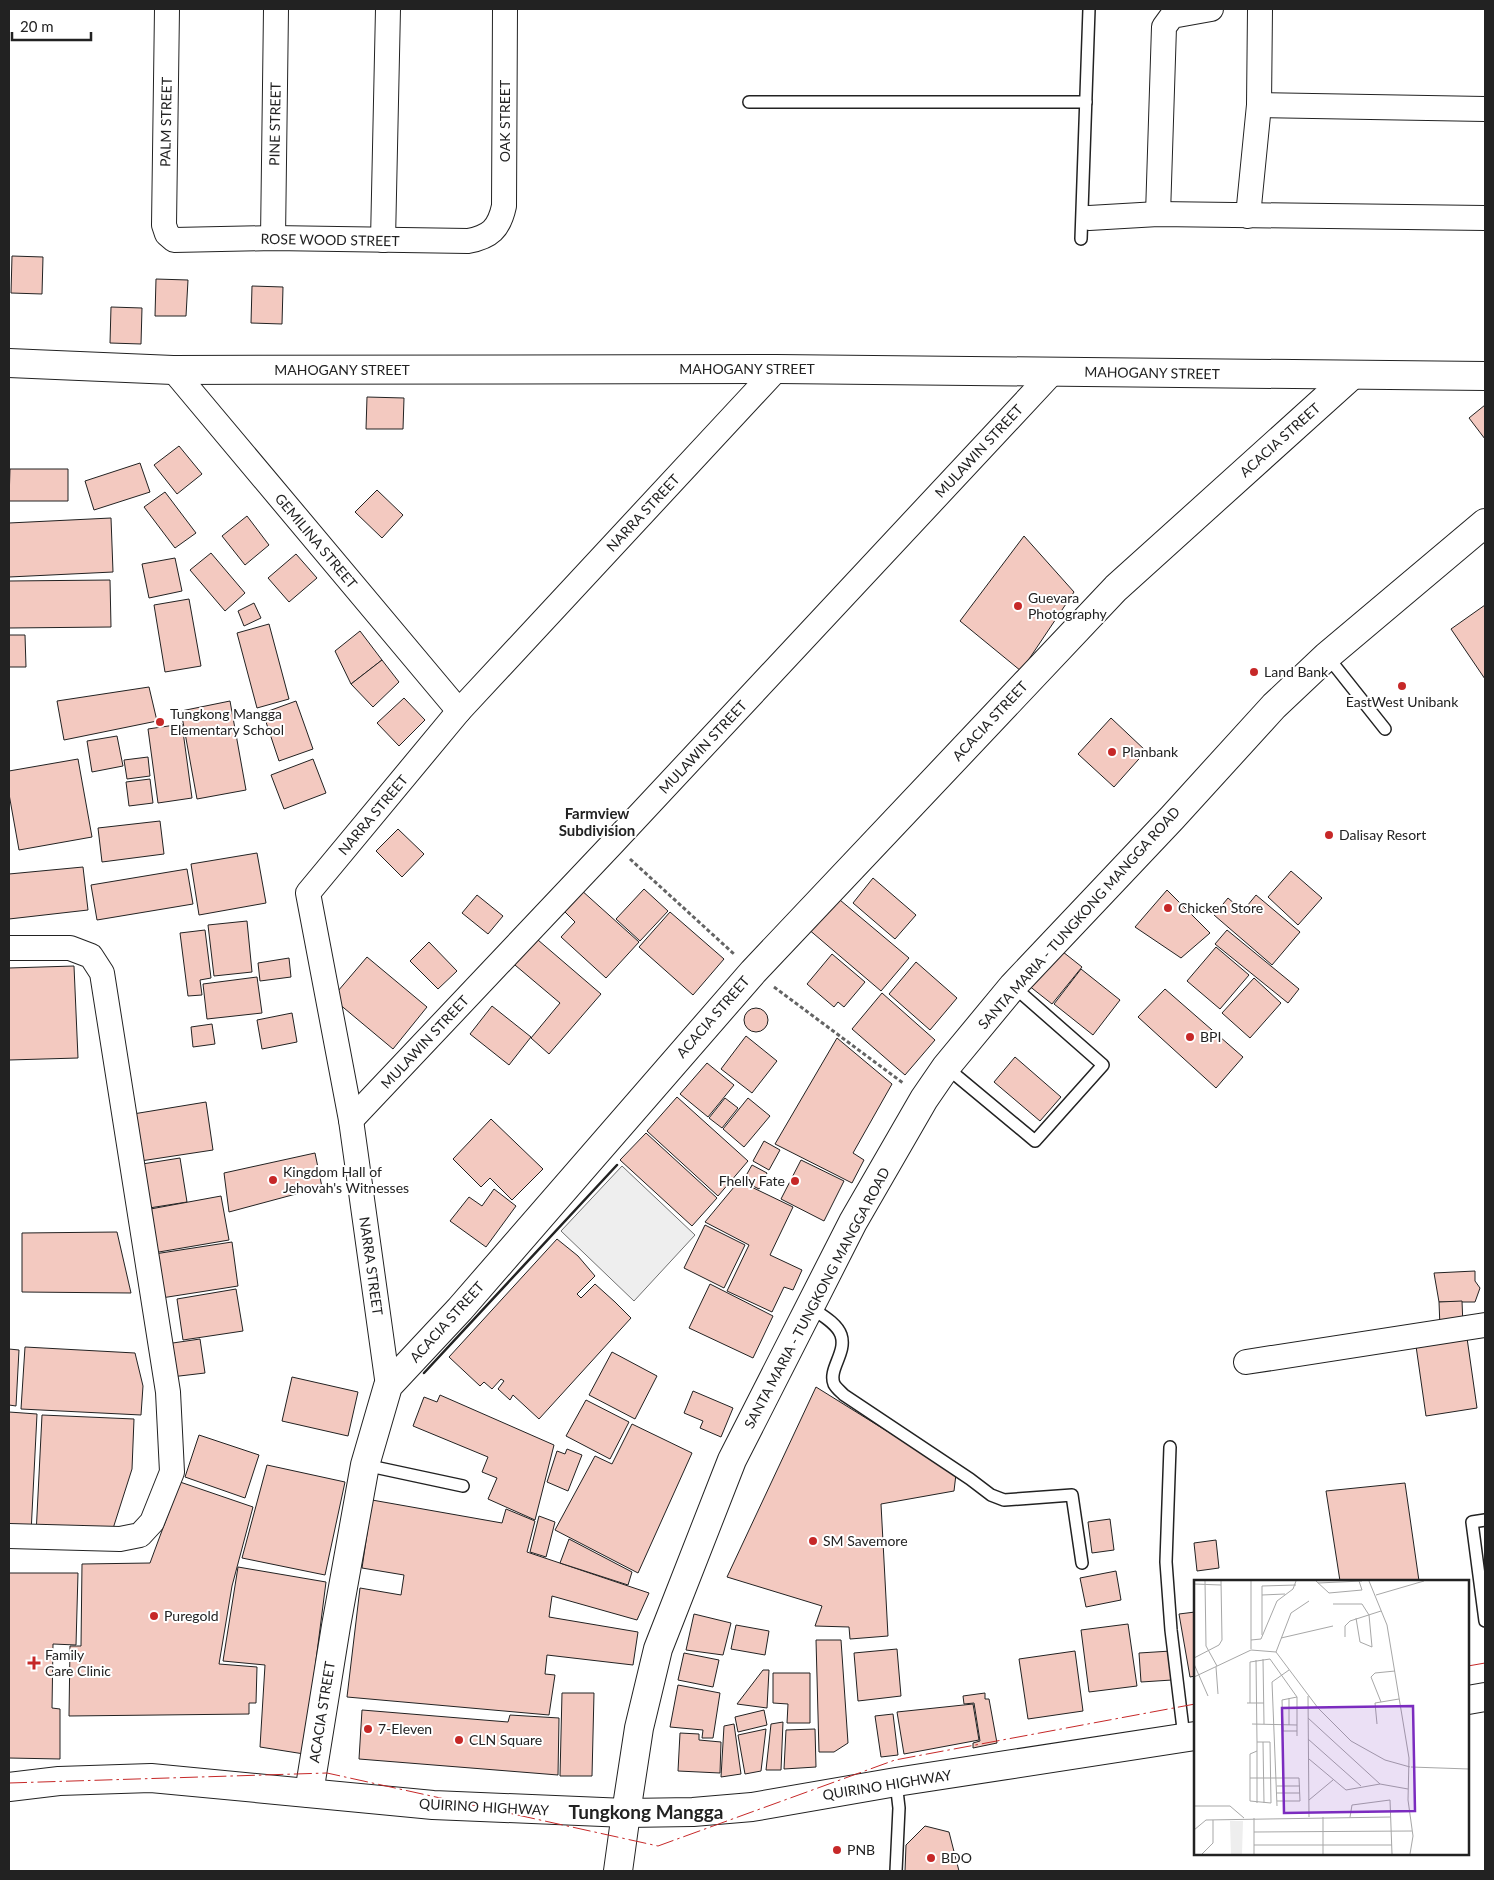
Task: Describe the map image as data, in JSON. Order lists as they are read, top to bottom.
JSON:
{
  "streets": {
    "street": [
      "OAK STREET",
      "PALM STREET",
      "PINE STREET",
      "ROSE WOOD STREET",
      "MAHOGANY STREET",
      "ACACIA STREET",
      "MULAWIN STREET",
      "NARRA STREET",
      "GEMILINA STREET",
      "SANTA MARIA - TUNGKONG MANGGA ROAD",
      "QUIRINO HIGHWAY"
    ]
  },
  "crossings": [
    ["OAK STREET", "ROSE WOOD STREET"],
    ["PALM STREET", "ROSE WOOD STREET"],
    ["PINE STREET", "ROSE WOOD STREET"],
    ["MAHOGANY STREET", "ACACIA STREET"],
    ["MAHOGANY STREET", "MULAWIN STREET"],
    ["MAHOGANY STREET", "NARRA STREET"],
    ["MAHOGANY STREET", "GEMILINA STREET"],
    ["ACACIA STREET", "NARRA STREET"],
    ["ACACIA STREET", "QUIRINO HIGHWAY"],
    ["MULAWIN STREET", "NARRA STREET"],
    ["NARRA STREET", "GEMILINA STREET"],
    ["SANTA MARIA - TUNGKONG MANGGA ROAD", "QUIRINO HIGHWAY"]
  ],
  "districts": ["Farmview Subdivision", "Tungkong Mangga"],
  "places": {
    "other": [
      "Guevara Photography",
      "Land Bank",
      "EastWest Unibank",
      "Tungkong Mangga Elementary School",
      "Planbank",
      "Dalisay Resort",
      "Chicken Store",
      "BPI",
      "Kingdom Hall of Jehovah's Witnesses",
      "Fhelly Fate",
      "SM Savemore",
      "Puregold",
      "7-Eleven",
      "CLN Square",
      "PNB",
      "BDO"
    ],
    "health": ["Family Care Clinic"]
  },
  "scale_bar": "20 m"
}
